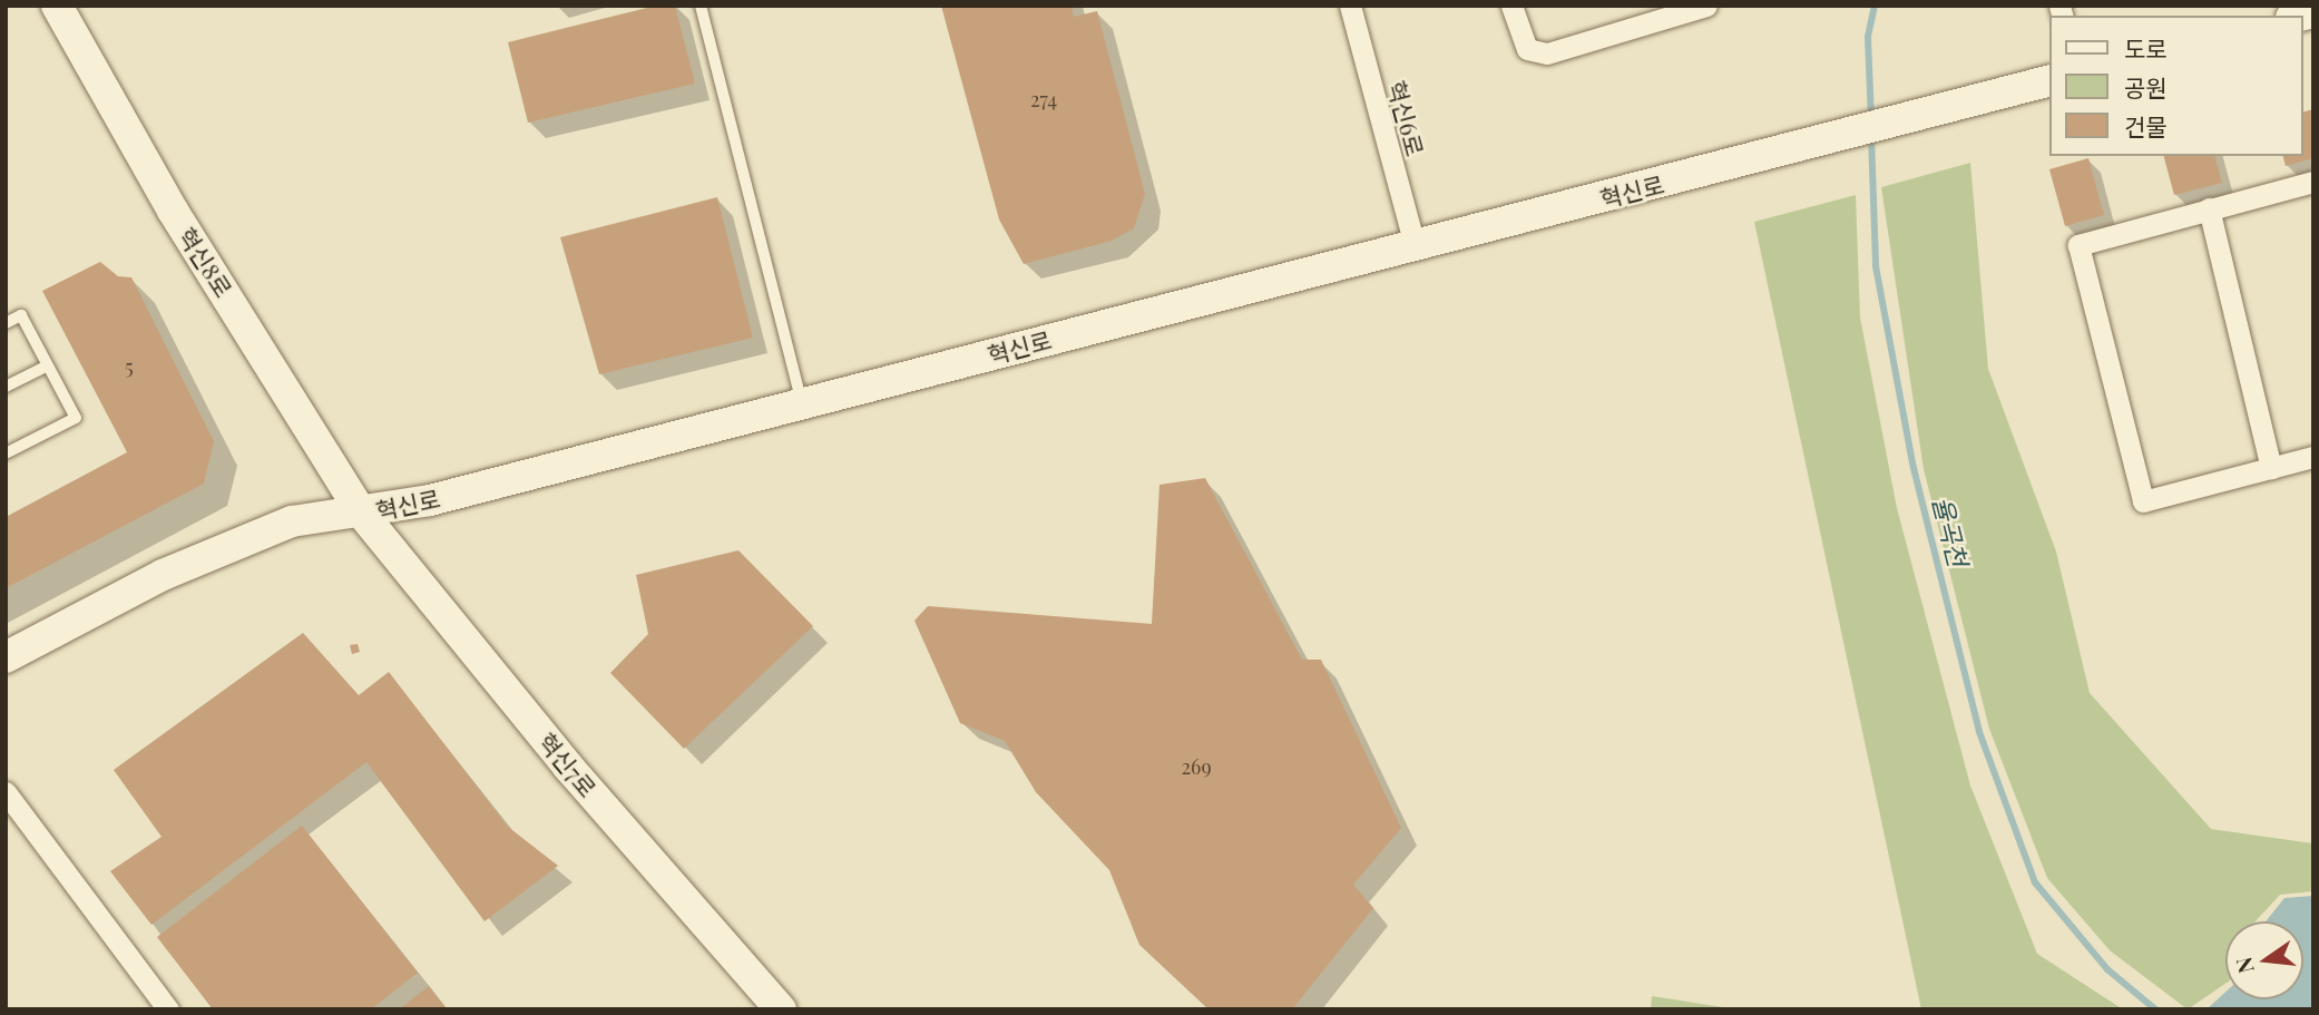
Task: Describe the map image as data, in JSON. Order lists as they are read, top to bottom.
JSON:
{
  "streets": {
    "main road": ["혁신로", "혁신8로", "혁신7로"],
    "street": ["혁신6로"]
  },
  "crossings": [
    ["혁신6로", "혁신로"],
    ["혁신로", "혁신8로"],
    ["혁신로", "혁신7로"],
    ["혁신8로", "혁신7로"]
  ],
  "water": ["율곡천"],
  "house_numbers": ["274", "5", "269"],
  "legend": ["도로", "공원", "건물"],
  "north": "left"
}
